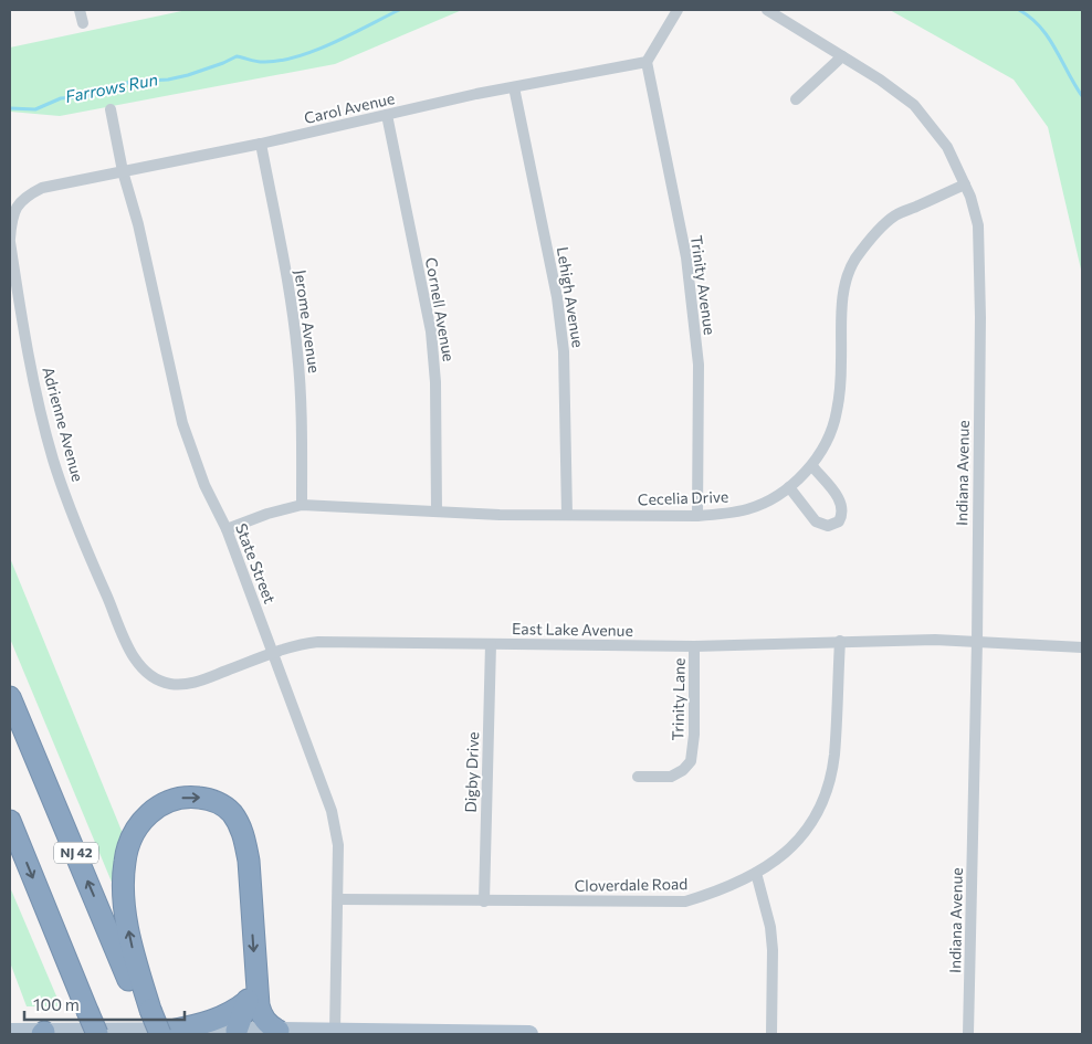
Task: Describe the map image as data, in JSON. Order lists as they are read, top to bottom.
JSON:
{
  "streets": {
    "highway": ["NJ 42"],
    "street": [
      "Carol Avenue",
      "Trinity Avenue",
      "Lehigh Avenue",
      "Cornell Avenue",
      "Jerome Avenue",
      "Adrienne Avenue",
      "Indiana Avenue",
      "Cecelia Drive",
      "State Street",
      "East Lake Avenue",
      "Trinity Lane",
      "Digby Drive",
      "Cloverdale Road"
    ]
  },
  "crossings": [
    ["Carol Avenue", "Trinity Avenue"],
    ["Carol Avenue", "Lehigh Avenue"],
    ["Carol Avenue", "Cornell Avenue"],
    ["Carol Avenue", "Jerome Avenue"],
    ["Carol Avenue", "Adrienne Avenue"],
    ["Carol Avenue", "State Street"],
    ["Trinity Avenue", "Cecelia Drive"],
    ["Lehigh Avenue", "Cecelia Drive"],
    ["Cornell Avenue", "Cecelia Drive"],
    ["Jerome Avenue", "Cecelia Drive"],
    ["Adrienne Avenue", "East Lake Avenue"],
    ["Indiana Avenue", "Cecelia Drive"],
    ["Indiana Avenue", "East Lake Avenue"],
    ["Cecelia Drive", "State Street"],
    ["State Street", "East Lake Avenue"],
    ["State Street", "Cloverdale Road"],
    ["East Lake Avenue", "Trinity Lane"],
    ["East Lake Avenue", "Digby Drive"],
    ["East Lake Avenue", "Cloverdale Road"],
    ["Digby Drive", "Cloverdale Road"]
  ],
  "water": ["Farrows Run"],
  "scale_bar": "100 m"
}
